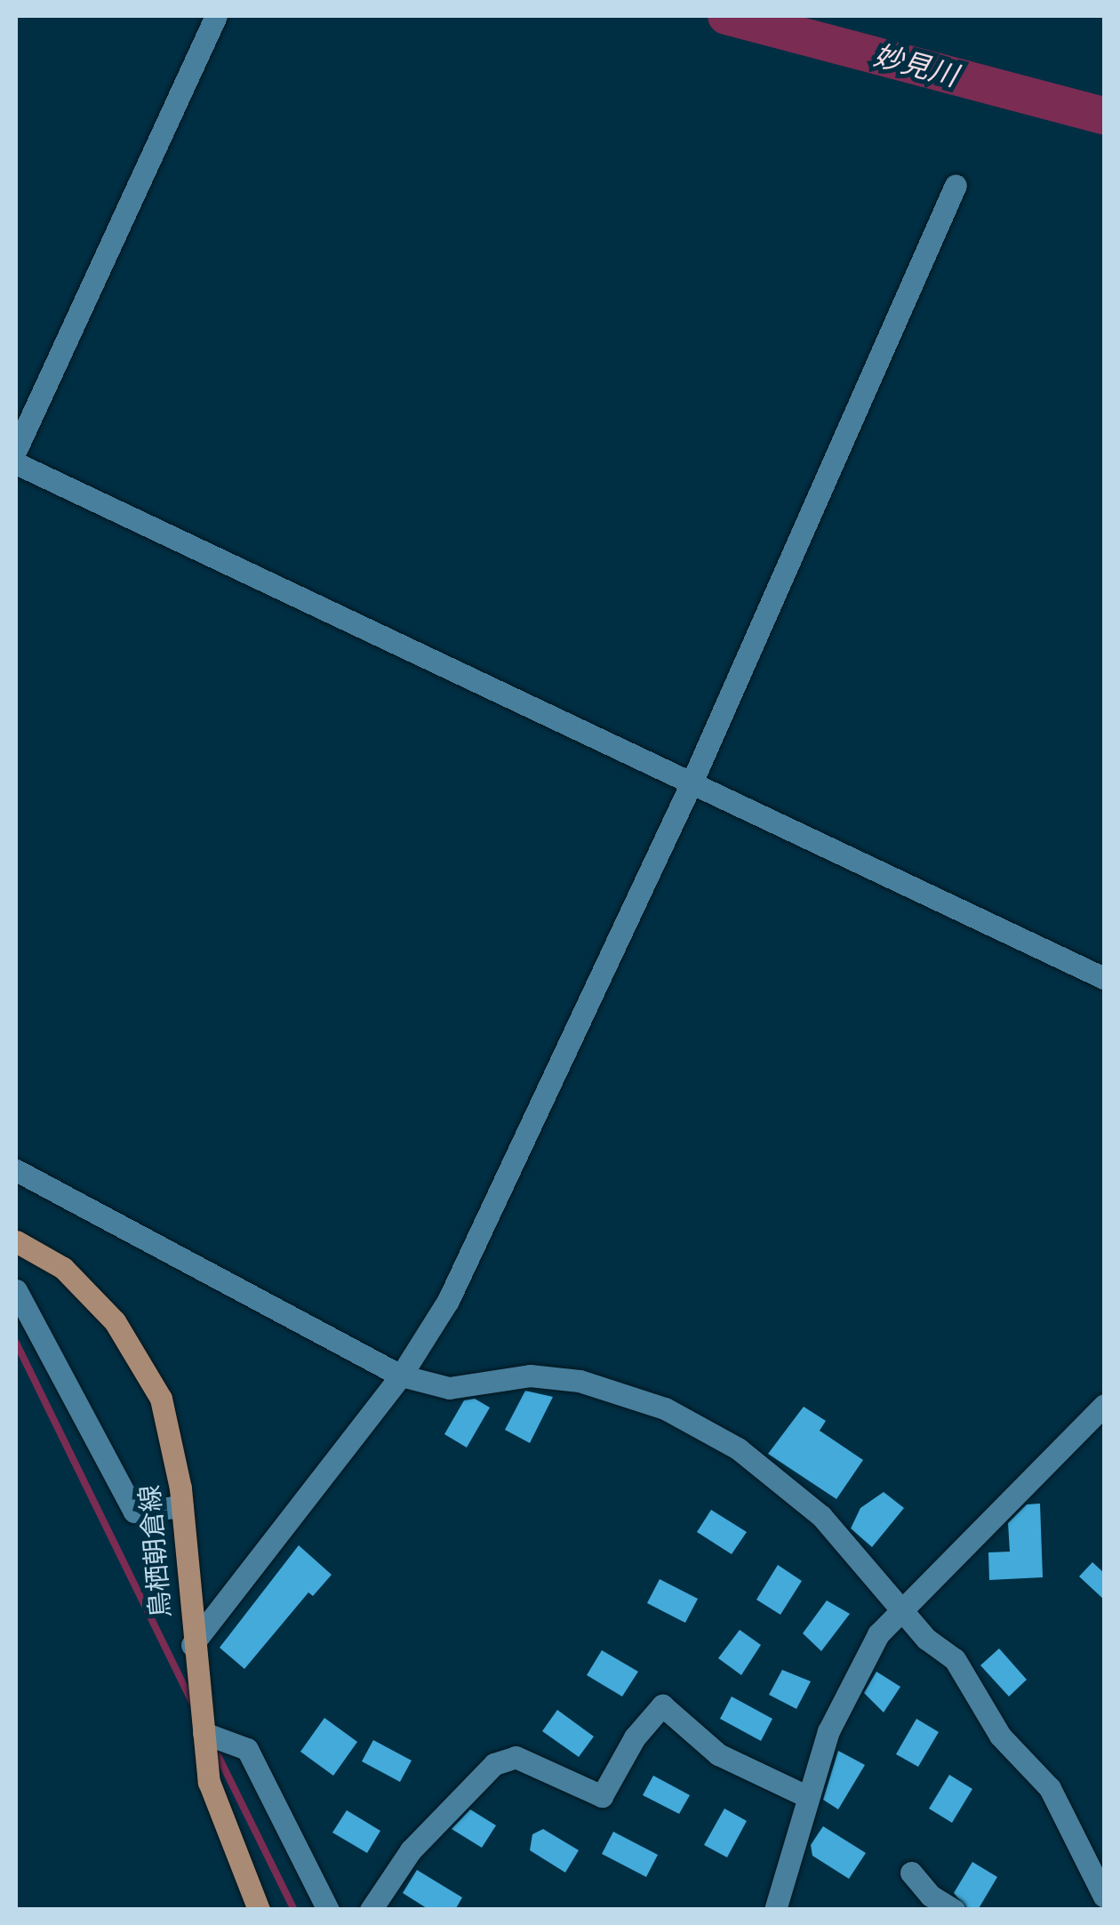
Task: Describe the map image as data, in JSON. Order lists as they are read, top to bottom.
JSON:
{
  "streets": {
    "main road": ["鳥栖朝倉線"]
  },
  "water": ["妙見川"]
}
